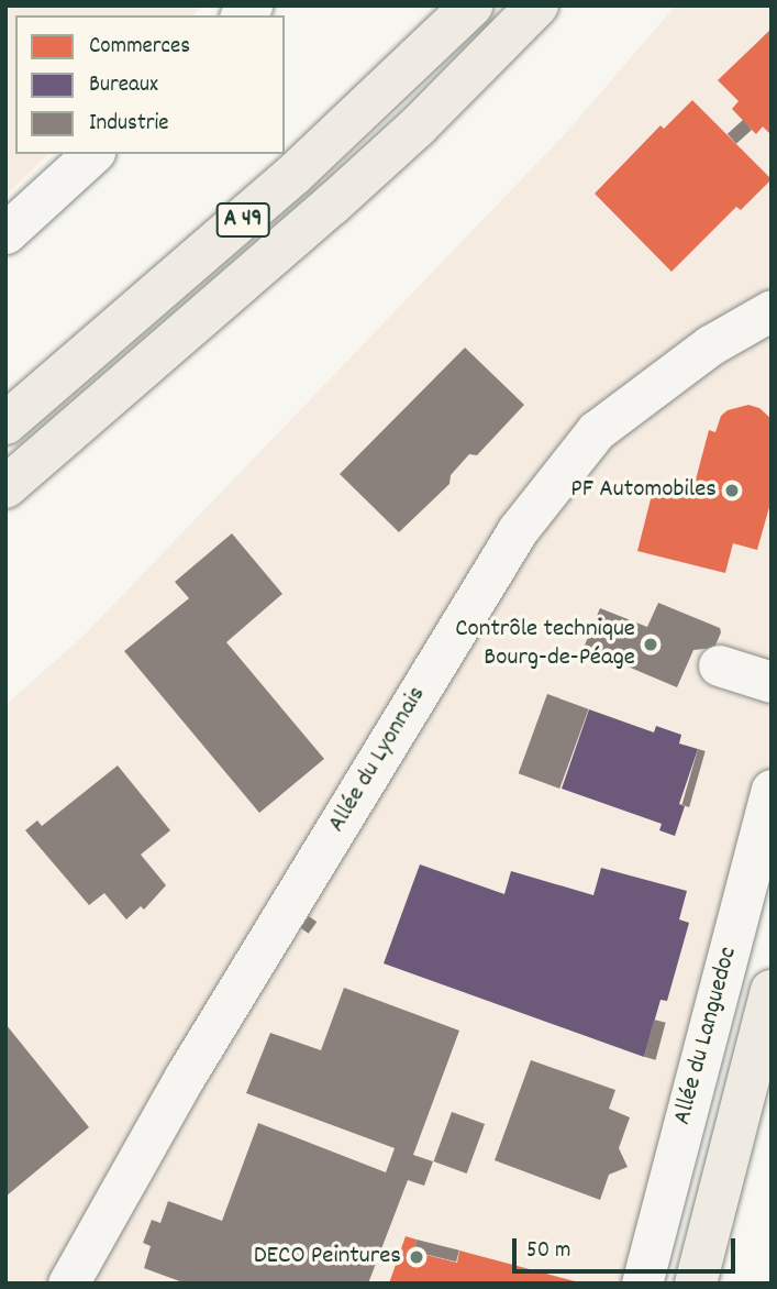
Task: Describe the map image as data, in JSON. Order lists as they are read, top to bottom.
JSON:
{
  "streets": {
    "main road": ["A 49"],
    "street": ["Allée du Lyonnais", "Allée du Languedoc"]
  },
  "places": ["PF Automobiles", "Contrôle technique Bourg-de-Péage", "DECO Peintures"],
  "legend": ["Commerces", "Bureaux", "Industrie"],
  "scale_bar": "50 m"
}
